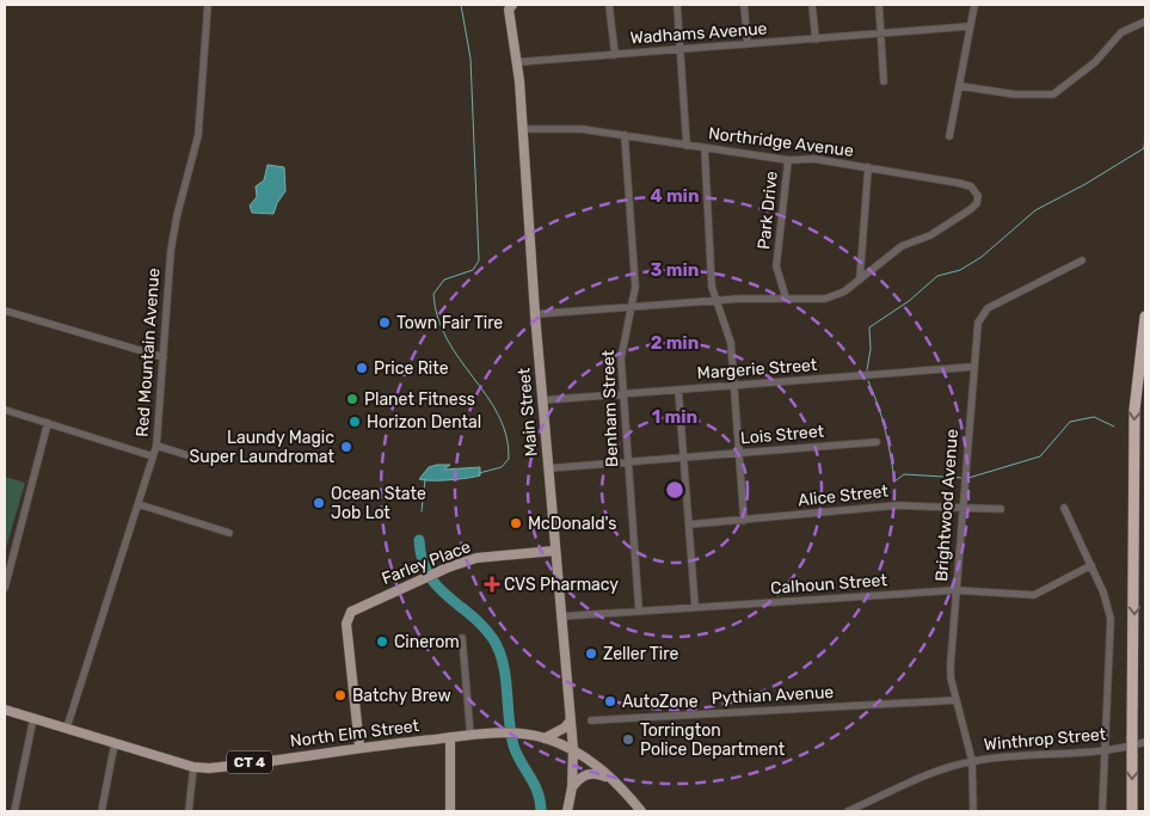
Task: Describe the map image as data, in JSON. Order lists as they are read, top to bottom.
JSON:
{
  "streets": {
    "main road": [
      "Main Street",
      "Farley Place",
      "North Elm Street",
      "CT 4"
    ],
    "street": [
      "Wadhams Avenue",
      "Northridge Avenue",
      "Park Drive",
      "Red Mountain Avenue",
      "Margerie Street",
      "Benham Street",
      "Lois Street",
      "Alice Street",
      "Brightwood Avenue",
      "Calhoun Street",
      "Pythian Avenue",
      "Winthrop Street"
    ]
  },
  "crossings": [
    ["Wadhams Avenue", "Main Street"],
    ["Northridge Avenue", "Park Drive"],
    ["Northridge Avenue", "Benham Street"],
    ["Northridge Avenue", "Main Street"],
    ["Red Mountain Avenue", "North Elm Street"],
    ["Margerie Street", "Benham Street"],
    ["Margerie Street", "Main Street"],
    ["Margerie Street", "Brightwood Avenue"],
    ["Benham Street", "Lois Street"],
    ["Benham Street", "Calhoun Street"],
    ["Main Street", "Lois Street"],
    ["Main Street", "Farley Place"],
    ["Main Street", "Calhoun Street"],
    ["Main Street", "North Elm Street"],
    ["Main Street", "CT 4"],
    ["Alice Street", "Brightwood Avenue"],
    ["Brightwood Avenue", "Calhoun Street"],
    ["Brightwood Avenue", "Pythian Avenue"],
    ["Brightwood Avenue", "Winthrop Street"],
    ["Farley Place", "North Elm Street"],
    ["North Elm Street", "CT 4"]
  ],
  "places": {
    "other": [
      "Town Fair Tire",
      "Price Rite",
      "Planet Fitness",
      "Horizon Dental",
      "Laundy Magic Super Laundromat",
      "Ocean State Job Lot",
      "McDonald's",
      "Cinerom",
      "Zeller Tire",
      "Batchy Brew",
      "AutoZone",
      "Torrington Police Department"
    ],
    "health": ["CVS Pharmacy"]
  },
  "rings": [
    "4 min",
    "3 min",
    "2 min",
    "1 min"
  ]
}
